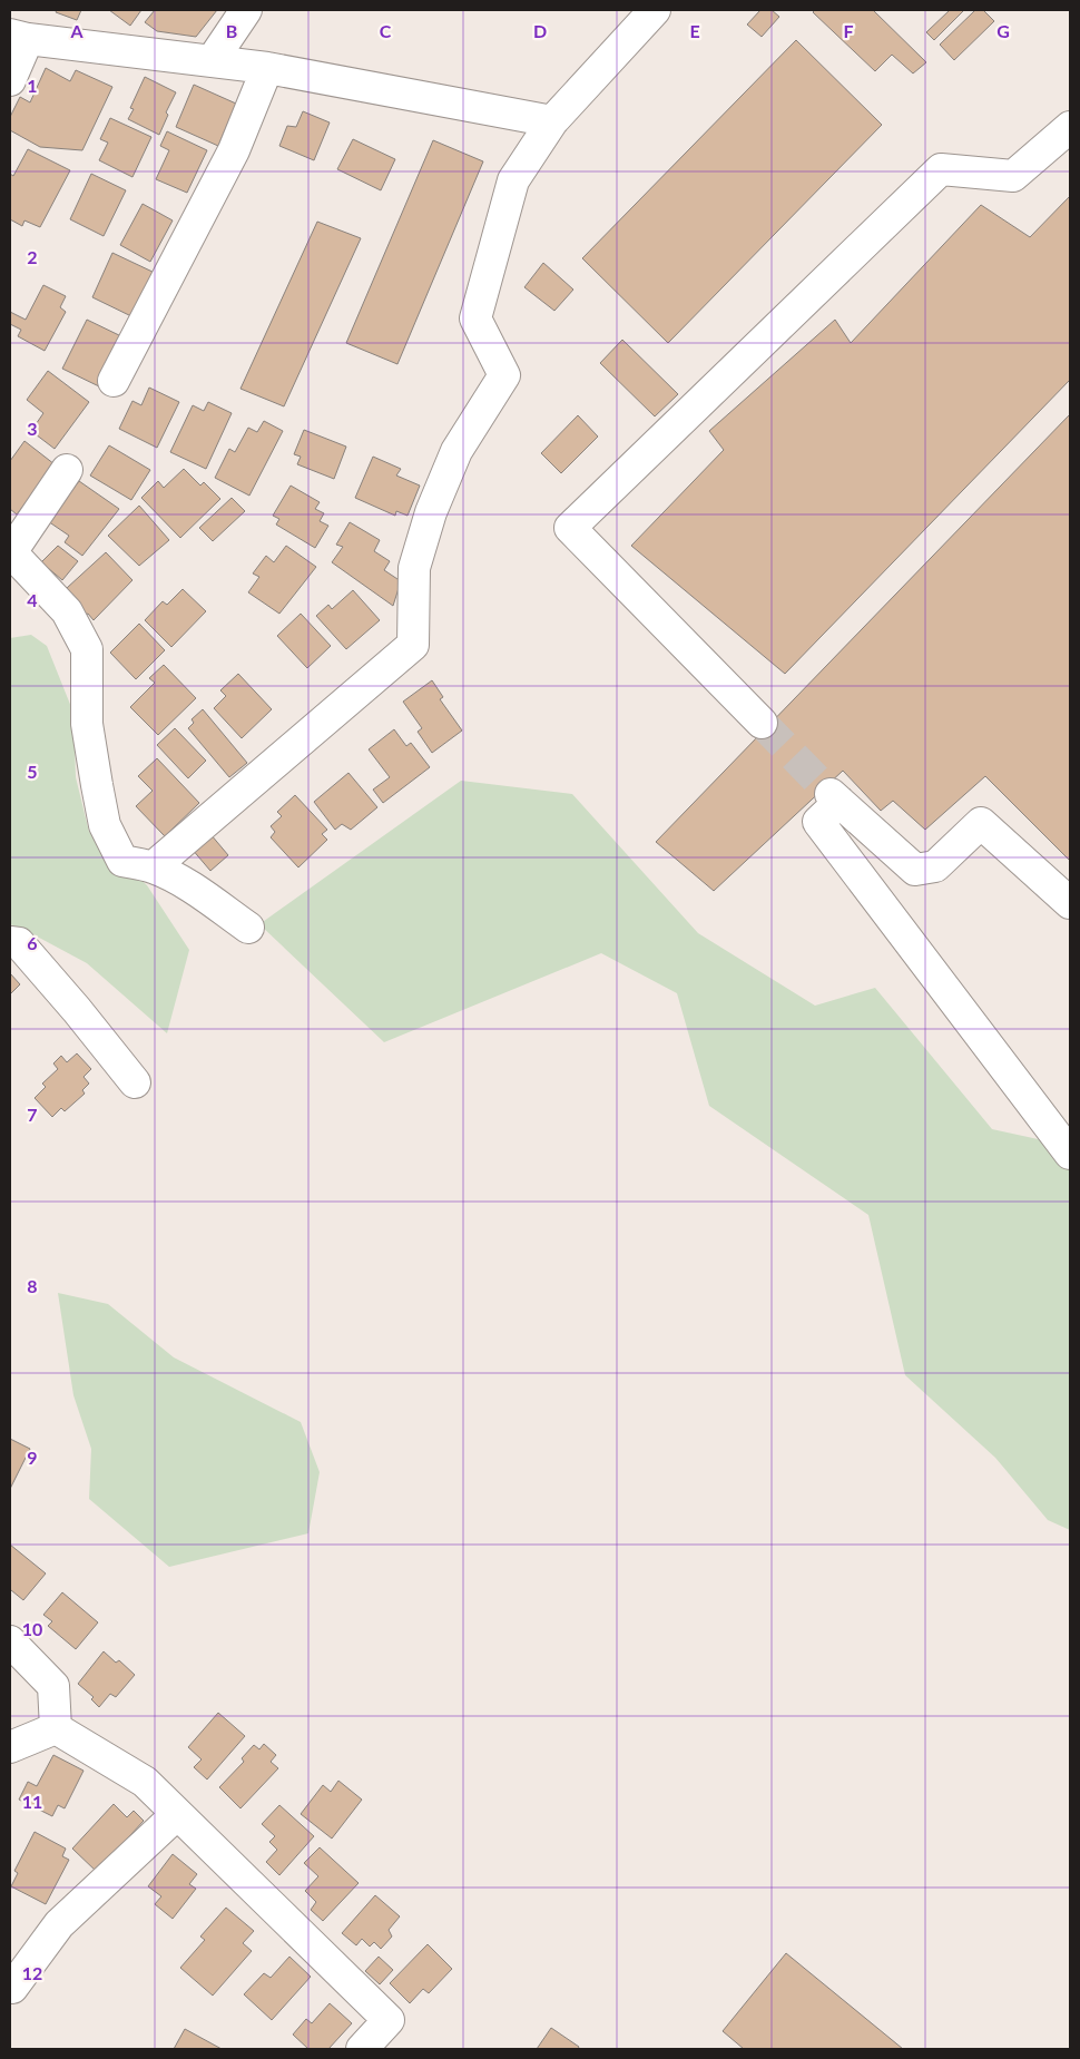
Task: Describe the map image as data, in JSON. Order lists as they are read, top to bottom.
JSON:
{
  "grid": {
    "columns": [
      "A",
      "B",
      "C",
      "D",
      "E",
      "F",
      "G"
    ],
    "rows": [
      "1",
      "2",
      "3",
      "4",
      "5",
      "6",
      "7",
      "8",
      "9",
      "10",
      "11",
      "12"
    ]
  }
}
